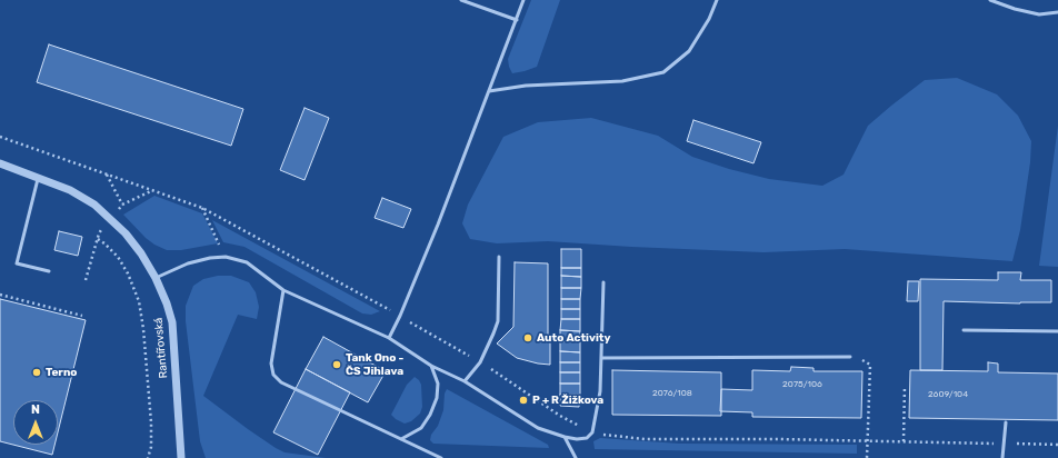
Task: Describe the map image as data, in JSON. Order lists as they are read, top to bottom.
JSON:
{
  "streets": {
    "street": ["Rantířovská"]
  },
  "places": [
    "Auto Activity",
    "Tank Ono - ČS Jihlava",
    "Terno",
    "P + R Žižkova"
  ],
  "house_numbers": ["2075/106", "2076/108", "2609/104"],
  "north": "top"
}
